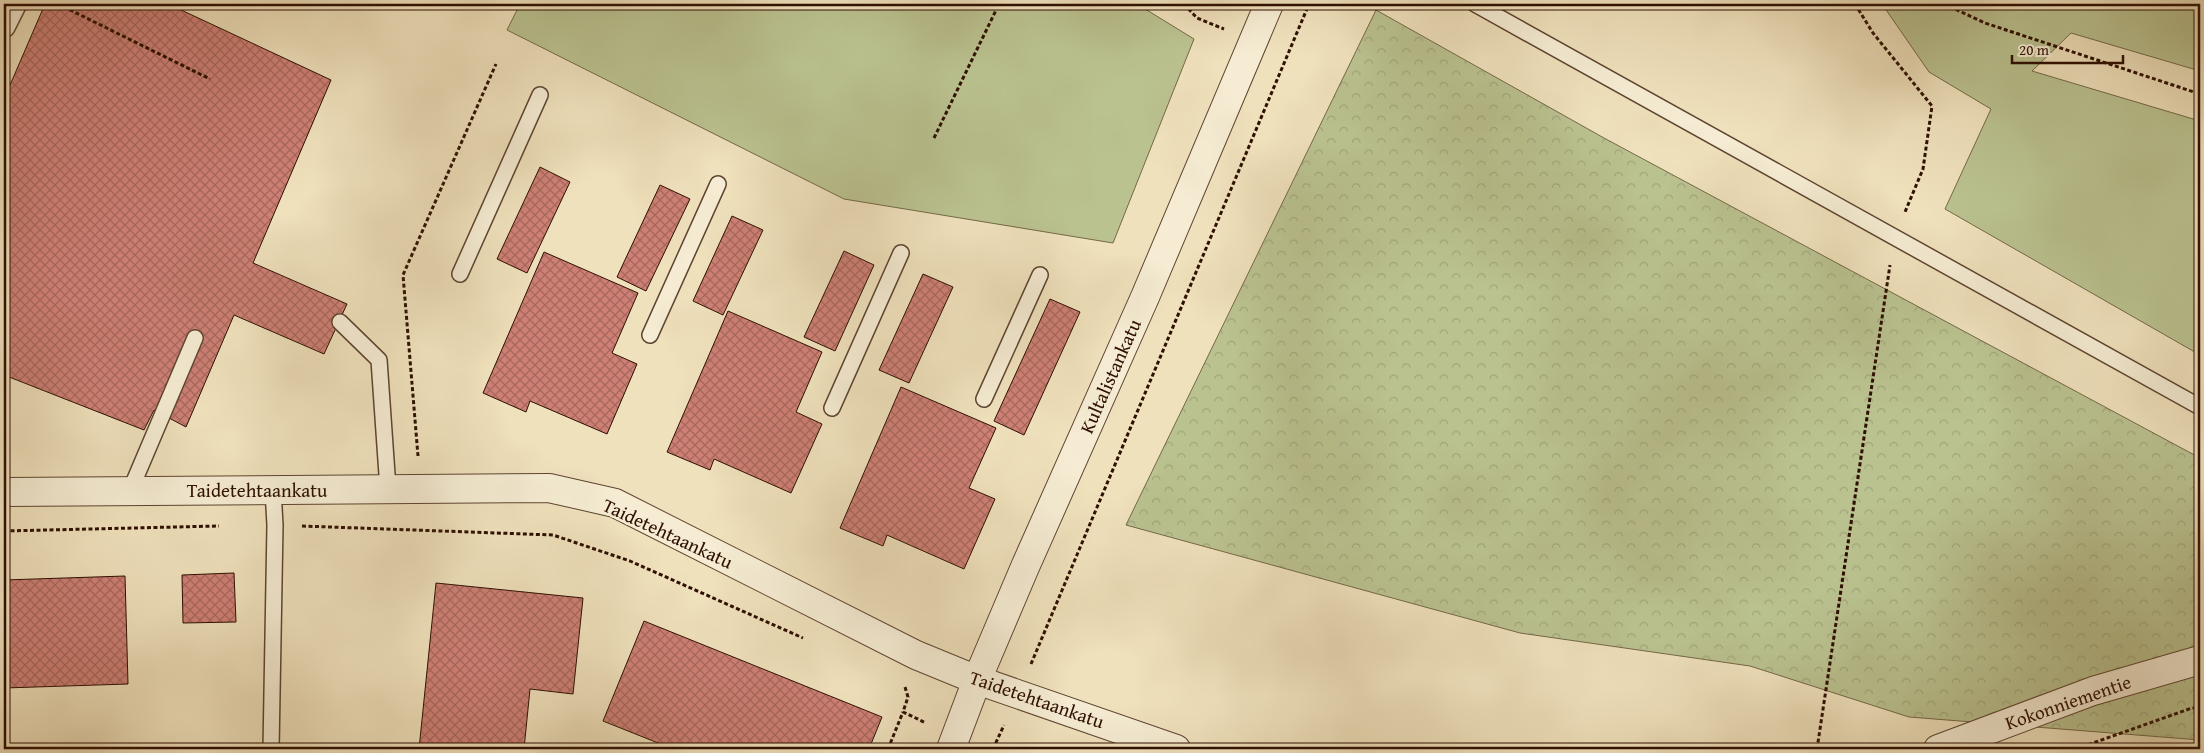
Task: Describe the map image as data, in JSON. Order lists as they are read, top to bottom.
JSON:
{
  "streets": {
    "street": ["Kultalistankatu", "Taidetehtaankatu", "Kokonniementie"]
  },
  "crossings": [
    ["Kultalistankatu", "Taidetehtaankatu"]
  ],
  "scale_bar": "20 m"
}
